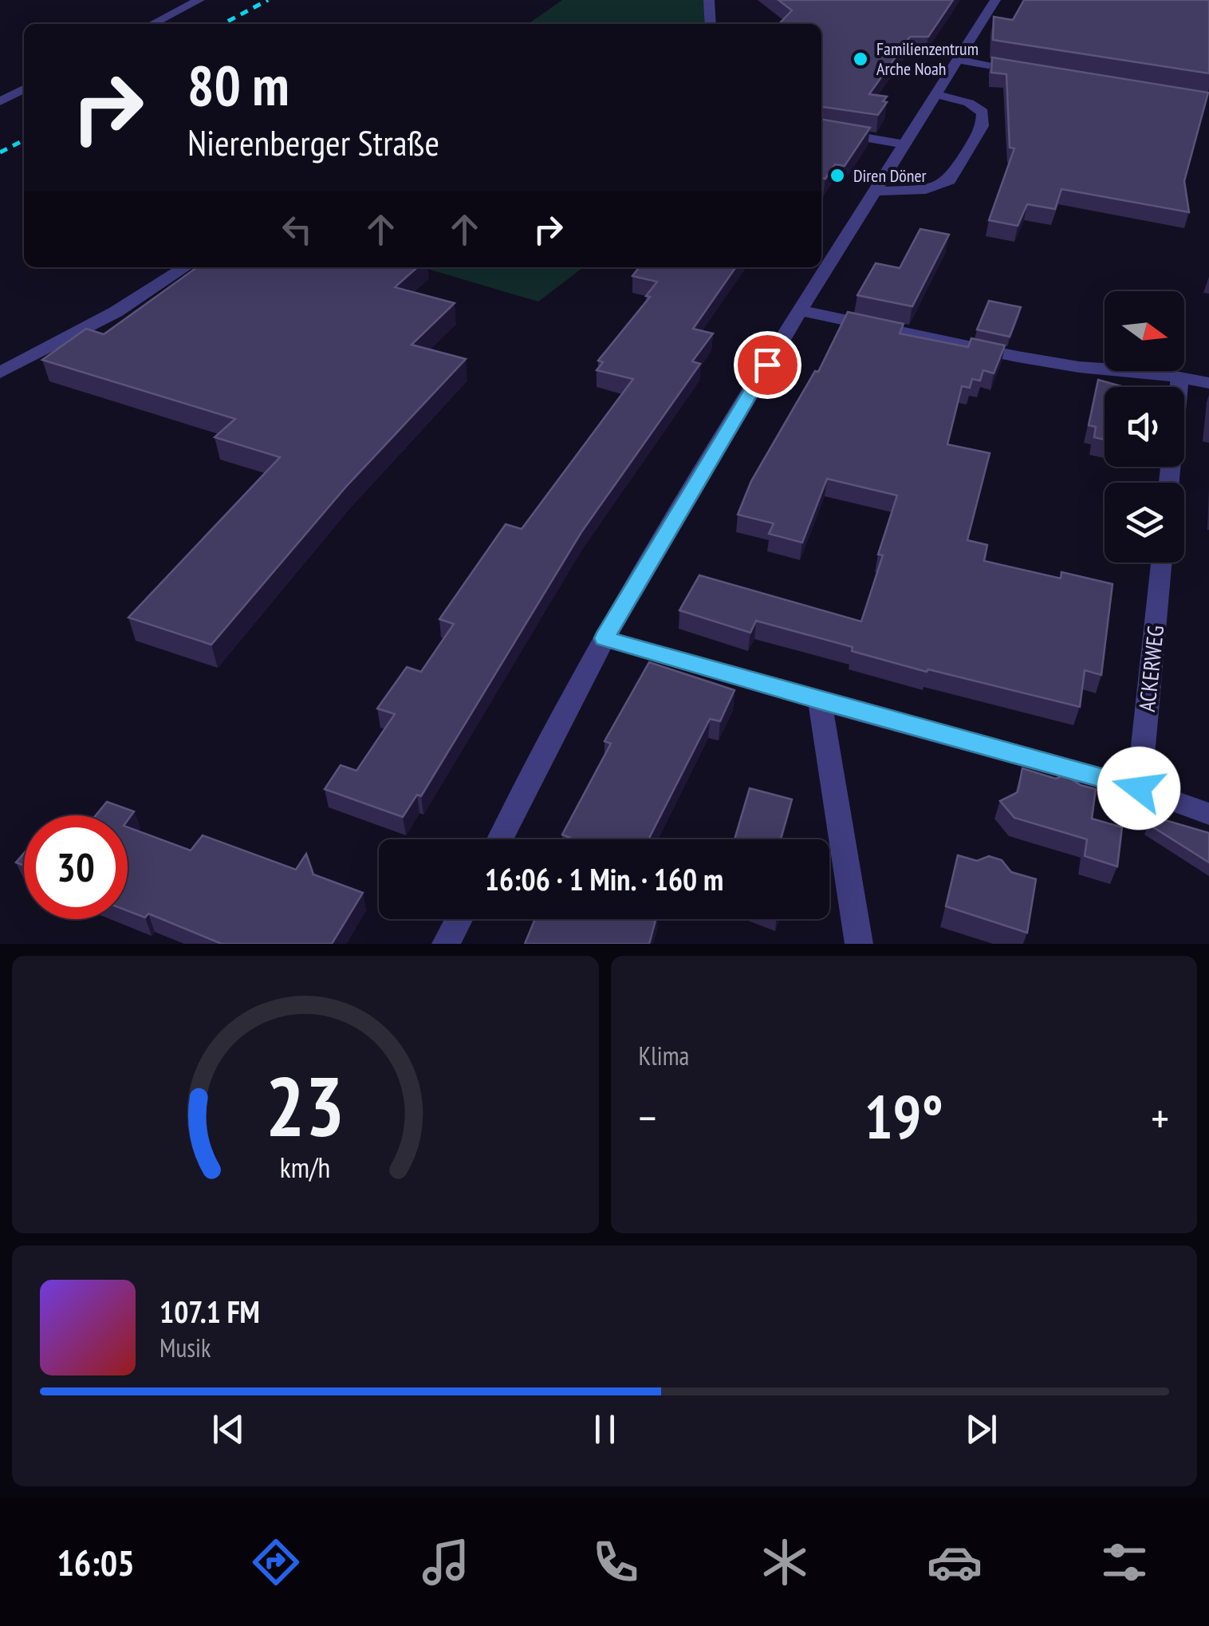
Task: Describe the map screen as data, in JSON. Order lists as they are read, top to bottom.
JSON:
{
  "streets": {
    "street": ["ACKERWEG"]
  },
  "places": ["Familienzentrum Arche Noah", "Diren Döner"],
  "north": "right",
  "page": {
    "turn": ["80 m", "Nierenberger Straße"],
    "limit": "30",
    "trip": "16:06 · 1 Min. · 160 m",
    "tile": "Klima",
    "heat": ["−", "19°", "+"],
    "song": ["107.1 FM", "Musik"],
    "tabs": "16:05",
    "gauge": ["23", "km/h"]
  }
}
